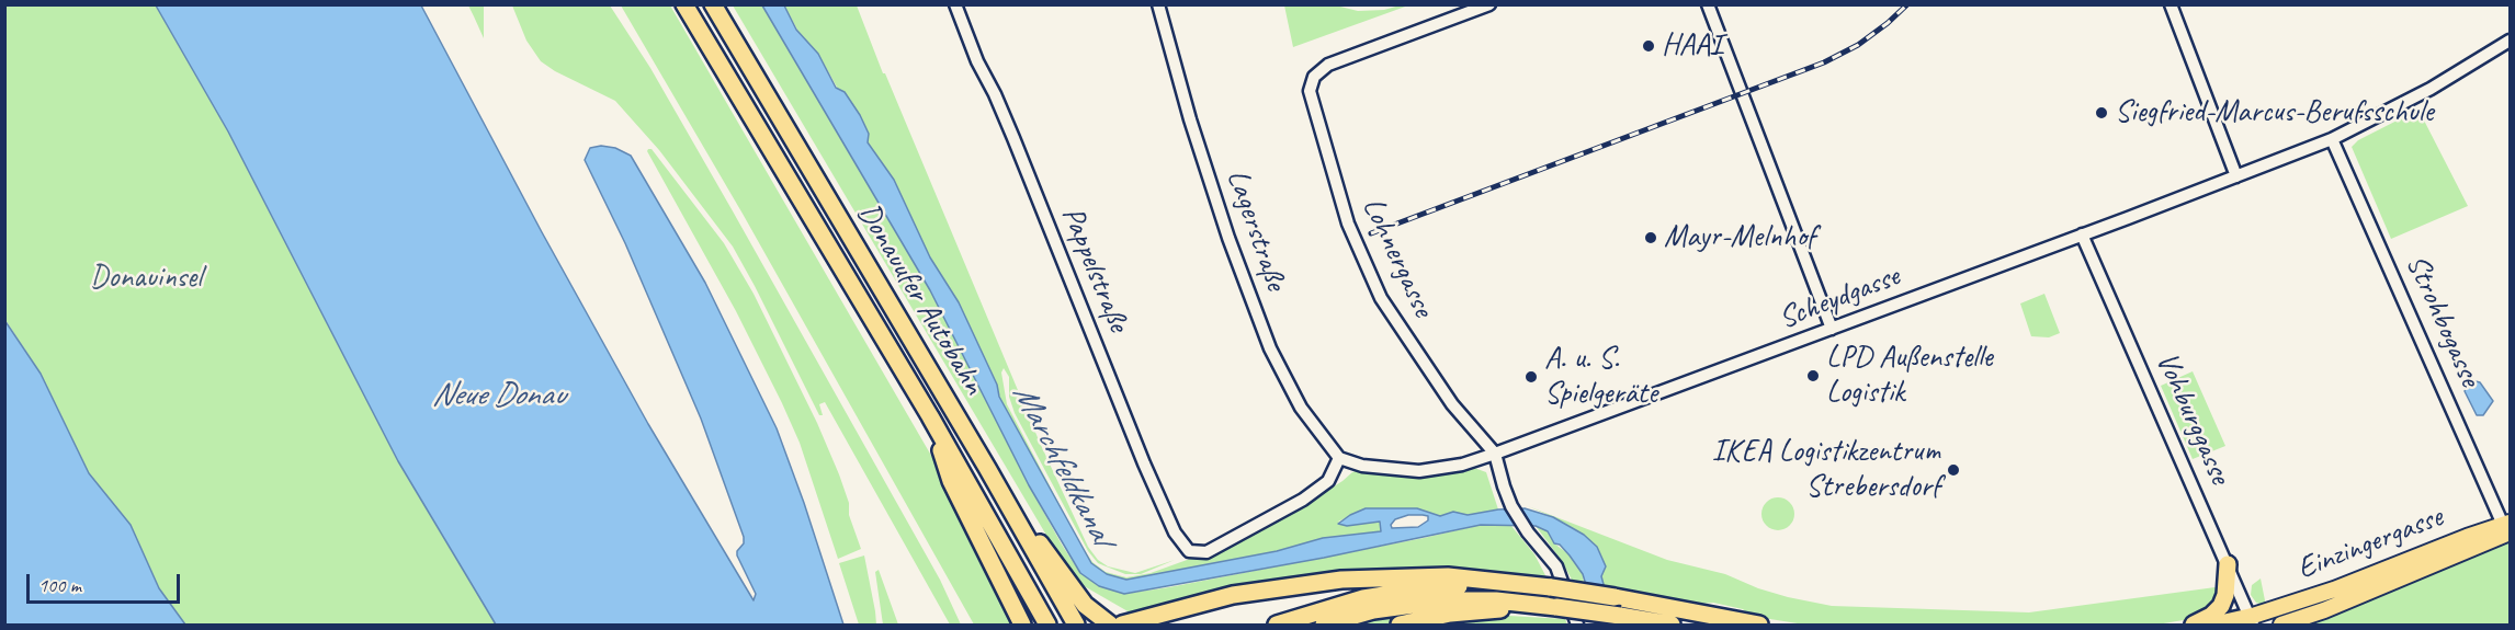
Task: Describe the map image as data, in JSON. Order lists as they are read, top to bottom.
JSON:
{
  "streets": {
    "highway": ["Donauufer Autobahn"],
    "main road": ["Einzingergasse"],
    "street": [
      "Lagerstraße",
      "Lohnergasse",
      "Pappelstraße",
      "Scheydgasse",
      "Strohbogasse",
      "Vohburggasse"
    ]
  },
  "crossings": [
    ["Lagerstraße", "Pappelstraße"],
    ["Lagerstraße", "Scheydgasse"],
    ["Lohnergasse", "Scheydgasse"],
    ["Pappelstraße", "Scheydgasse"],
    ["Scheydgasse", "Strohbogasse"],
    ["Scheydgasse", "Vohburggasse"],
    ["Strohbogasse", "Einzingergasse"],
    ["Vohburggasse", "Einzingergasse"]
  ],
  "water": ["Neue Donau", "Marchfeldkanal"],
  "parks": ["Donauinsel"],
  "places": [
    "HAAI",
    "Siegfried-Marcus-Berufsschule",
    "Mayr-Melnhof",
    "LPD Außenstelle Logistik",
    "A. u. S. Spielgeräte",
    "IKEA Logistikzentrum Strebersdorf"
  ],
  "scale_bar": "100 m"
}
